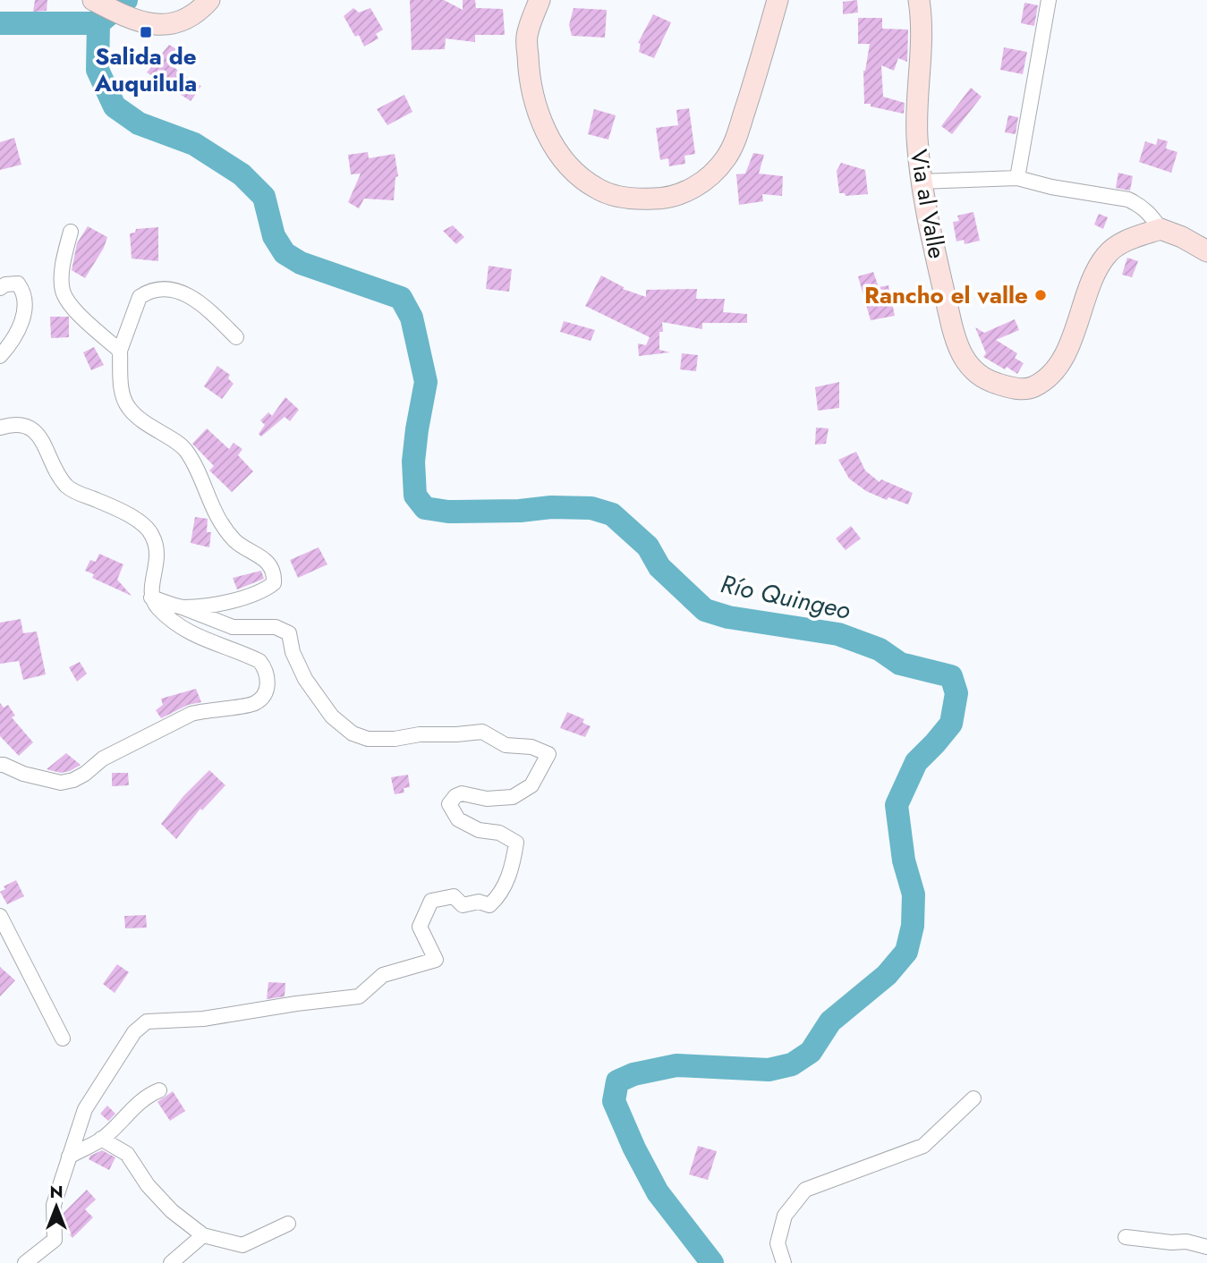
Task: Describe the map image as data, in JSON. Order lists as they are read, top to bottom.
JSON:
{
  "streets": {
    "main road": ["Via al Valle"]
  },
  "water": ["Río Quingeo"],
  "places": {
    "transit": ["Salida de Auquilula"],
    "other": ["Rancho el valle"]
  },
  "north": "top"
}
